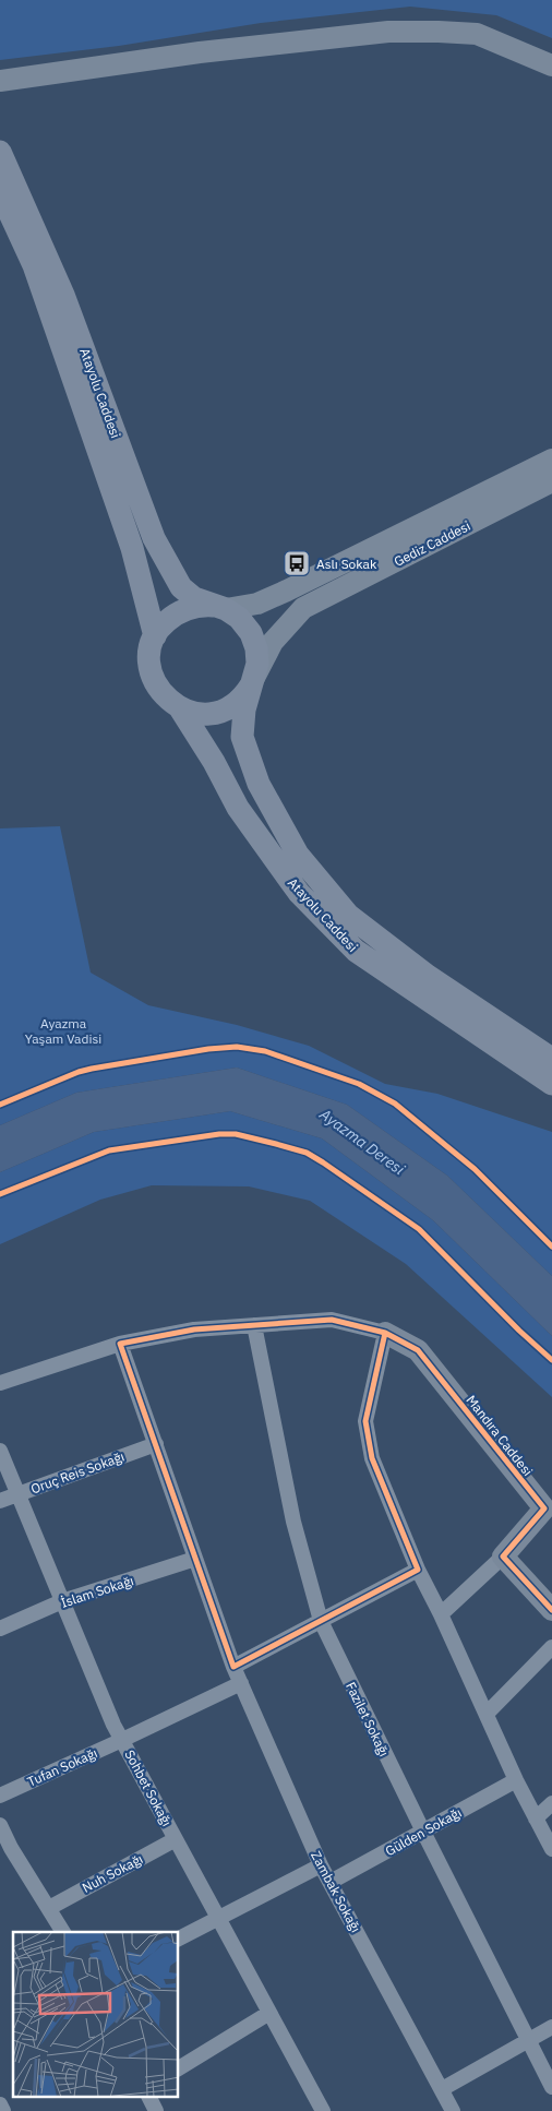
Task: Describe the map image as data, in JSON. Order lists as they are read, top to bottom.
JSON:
{
  "streets": {
    "main road": ["Atayolu Caddesi"],
    "street": [
      "Gediz Caddesi",
      "Mandıra Caddesi",
      "Oruç Reis Sokağı",
      "İslam Sokağı",
      "Fazilet Sokağı",
      "Tufan Sokağı",
      "Sohbet Sokağı",
      "Gülden Sokağı",
      "Nuh Sokağı",
      "Zambak Sokağı"
    ]
  },
  "crossings": [
    ["Atayolu Caddesi", "Gediz Caddesi"],
    ["Oruç Reis Sokağı", "Sohbet Sokağı"],
    ["Oruç Reis Sokağı", "Zambak Sokağı"],
    ["İslam Sokağı", "Sohbet Sokağı"],
    ["İslam Sokağı", "Zambak Sokağı"],
    ["Fazilet Sokağı", "Gülden Sokağı"],
    ["Tufan Sokağı", "Sohbet Sokağı"],
    ["Tufan Sokağı", "Zambak Sokağı"],
    ["Sohbet Sokağı", "Nuh Sokağı"],
    ["Gülden Sokağı", "Zambak Sokağı"]
  ],
  "water": ["Ayazma Deresi"],
  "parks": ["Ayazma Yaşam Vadisi"],
  "places": {
    "bus stop": ["Aslı Sokak"]
  }
}
